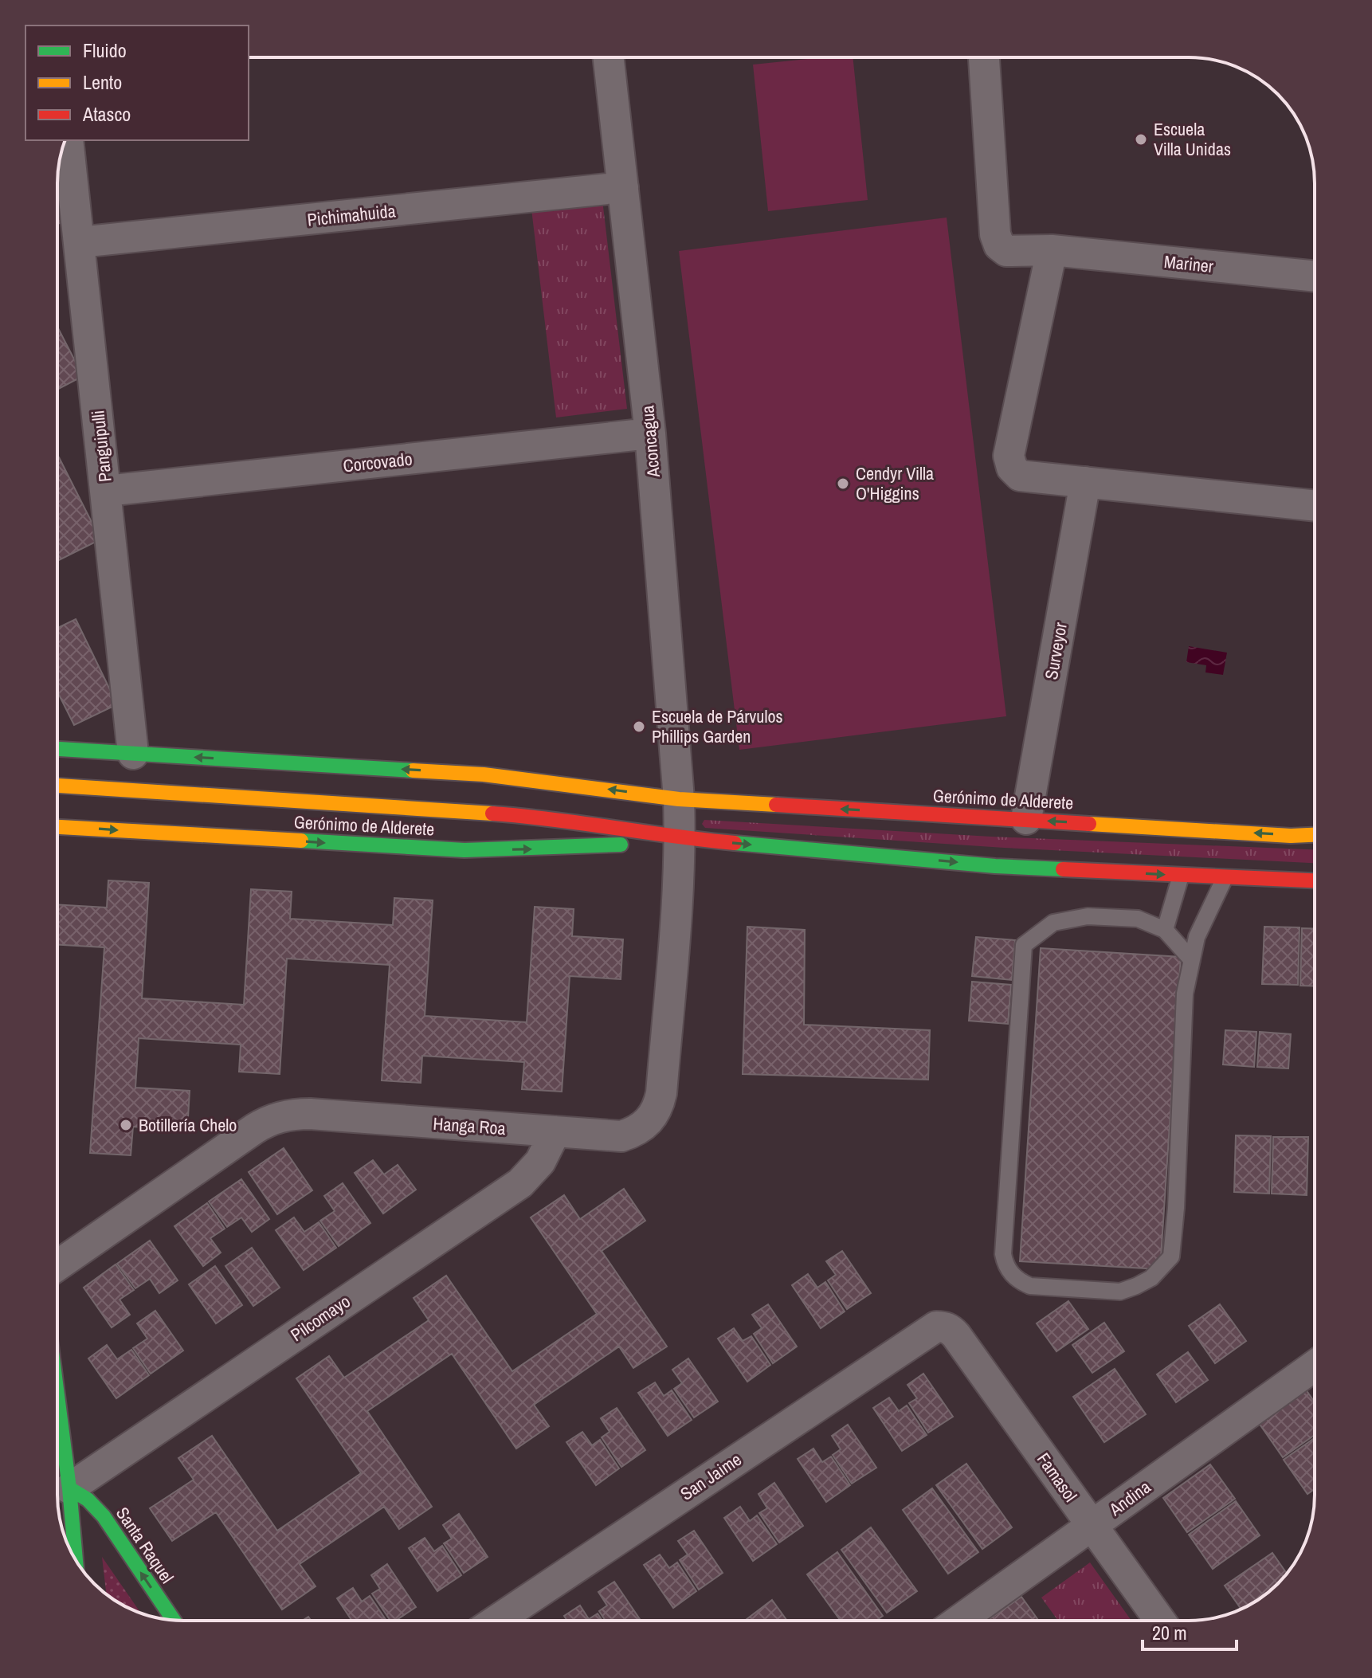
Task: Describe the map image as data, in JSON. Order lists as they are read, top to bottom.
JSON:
{
  "streets": {
    "main road": ["Gerónimo de Alderete", "Santa Raquel"],
    "street": [
      "Pichimahuida",
      "Mariner",
      "Aconcagua",
      "Panguipulli",
      "Corcovado",
      "Surveyor",
      "Hanga Roa",
      "Pilcomayo",
      "San Jaime",
      "Famasol",
      "Andina"
    ]
  },
  "crossings": [
    ["Pichimahuida", "Aconcagua"],
    ["Pichimahuida", "Panguipulli"],
    ["Aconcagua", "Corcovado"],
    ["Aconcagua", "Gerónimo de Alderete"],
    ["Aconcagua", "Hanga Roa"],
    ["Panguipulli", "Corcovado"],
    ["Panguipulli", "Gerónimo de Alderete"],
    ["Surveyor", "Gerónimo de Alderete"],
    ["Gerónimo de Alderete", "Hanga Roa"],
    ["Hanga Roa", "Pilcomayo"],
    ["Pilcomayo", "Santa Raquel"],
    ["San Jaime", "Famasol"],
    ["Famasol", "Andina"]
  ],
  "one_way": ["Santa Raquel"],
  "places": [
    "Escuela Villa Unidas",
    "Cendyr Villa O'Higgins",
    "Escuela de Párvulos Phillips Garden",
    "Botillería Chelo"
  ],
  "legend": ["Fluido", "Lento", "Atasco"],
  "scale_bar": "20 m"
}
